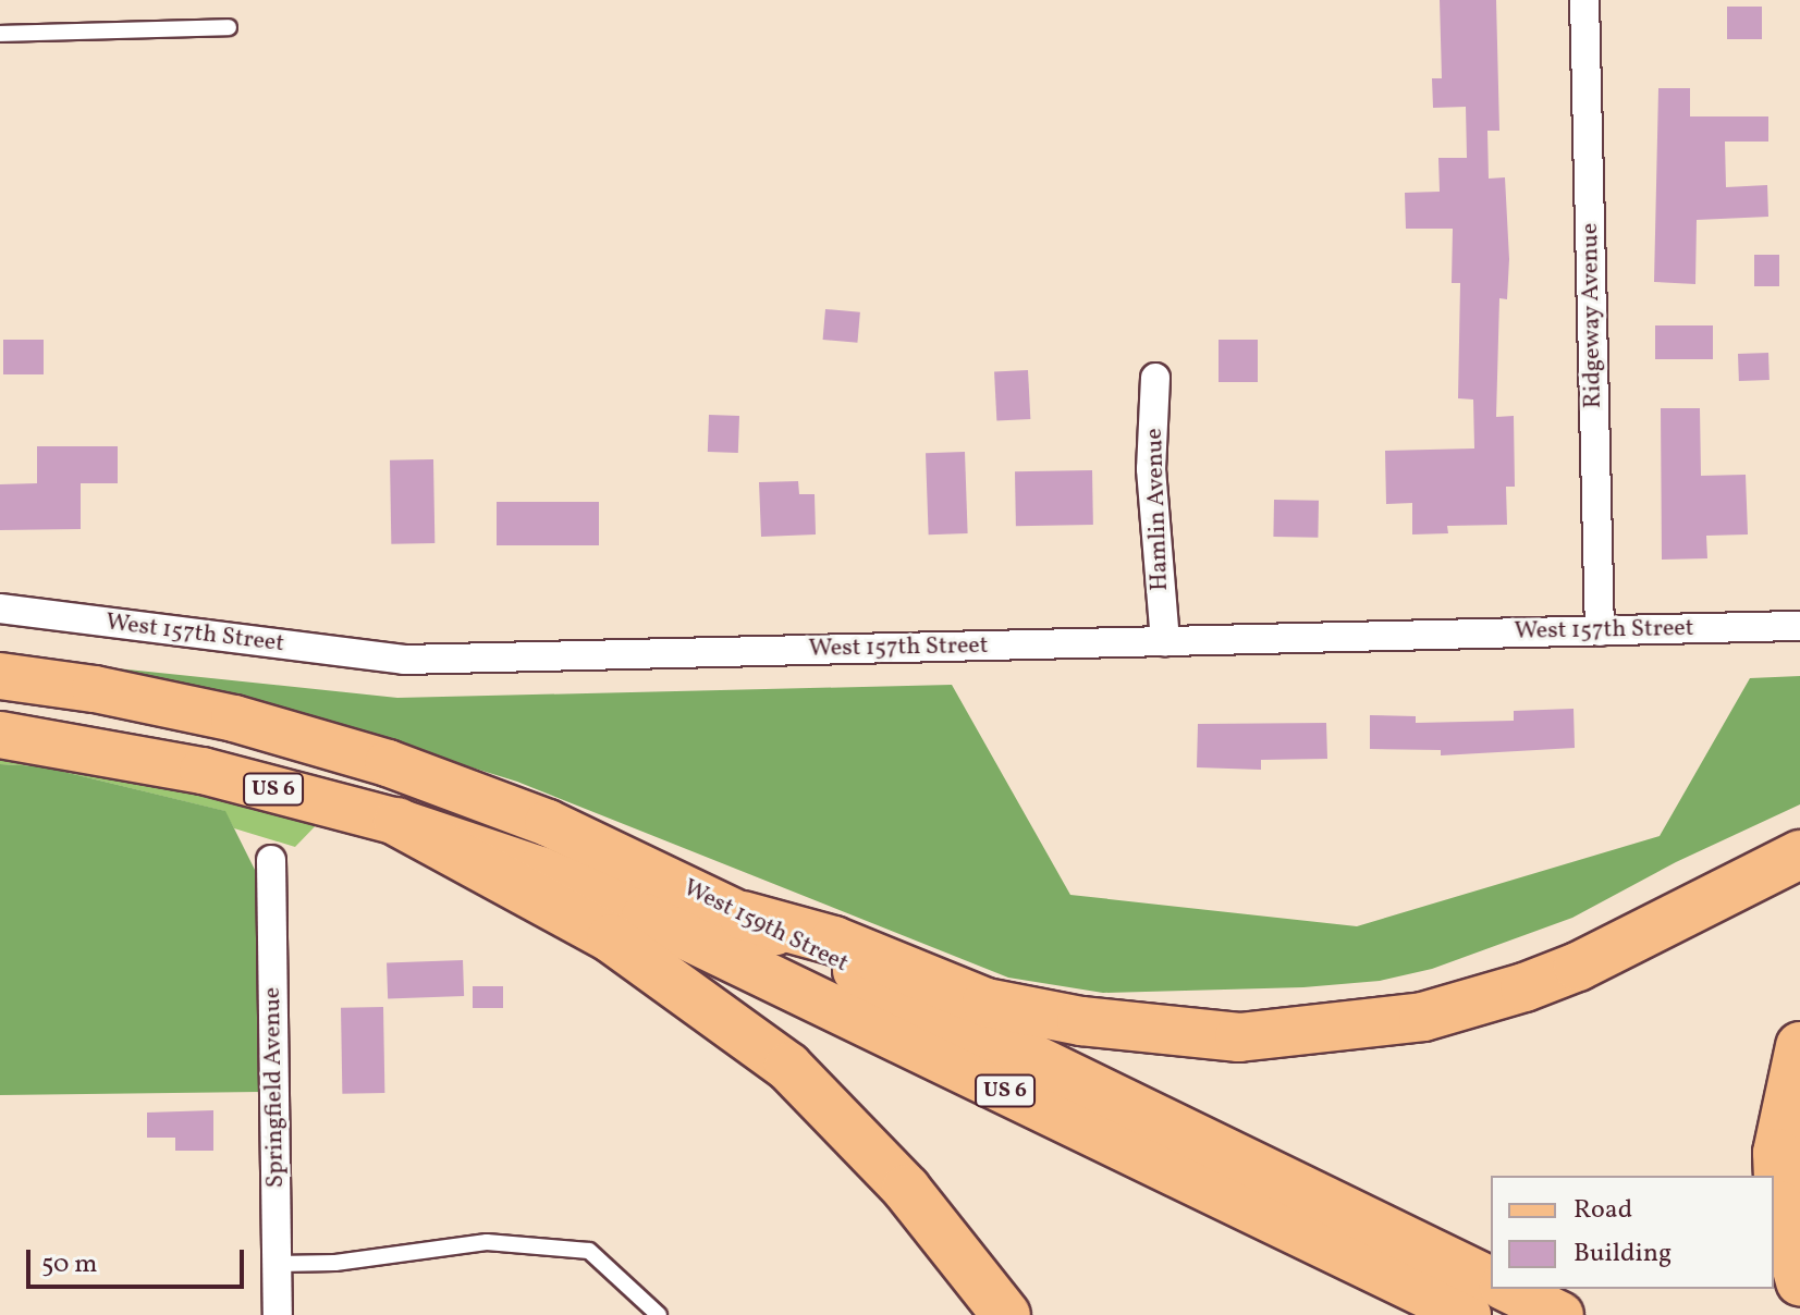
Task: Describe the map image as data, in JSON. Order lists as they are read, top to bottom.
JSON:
{
  "streets": {
    "main road": ["US 6", "West 159th Street"],
    "street": [
      "Ridgeway Avenue",
      "Hamlin Avenue",
      "West 157th Street",
      "Springfield Avenue"
    ]
  },
  "crossings": [
    ["Ridgeway Avenue", "West 157th Street"],
    ["Hamlin Avenue", "West 157th Street"]
  ],
  "legend": ["Road", "Building"],
  "scale_bar": "50 m"
}
